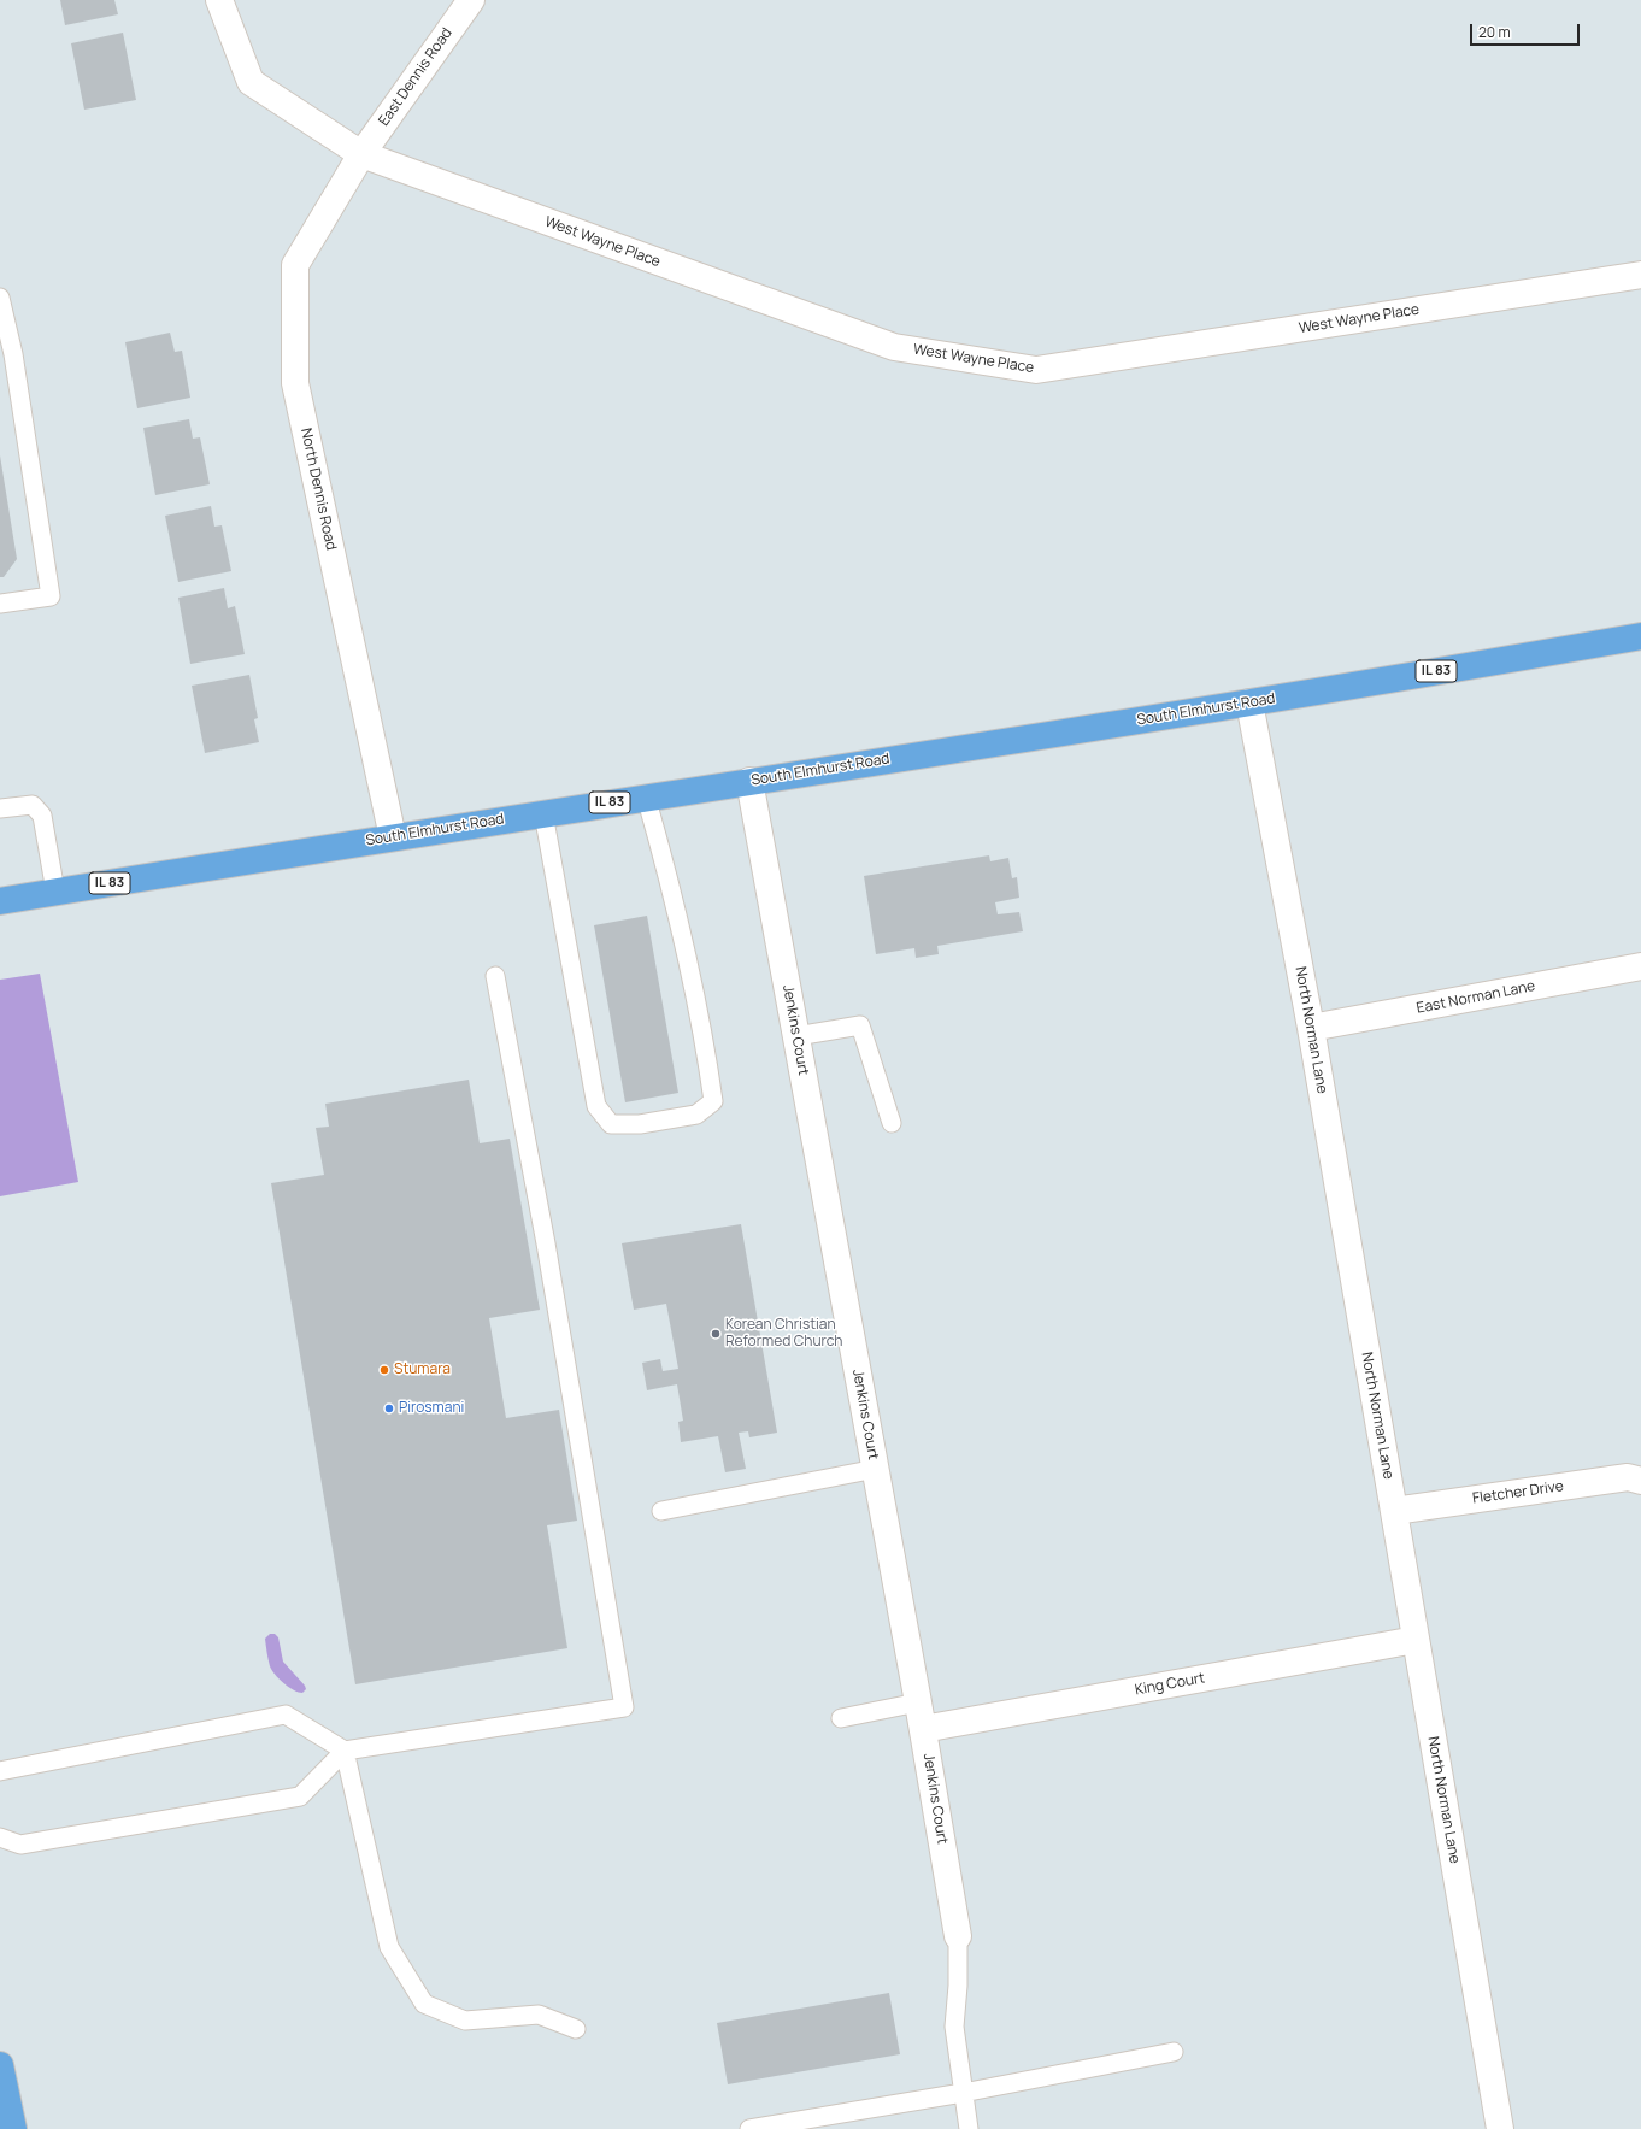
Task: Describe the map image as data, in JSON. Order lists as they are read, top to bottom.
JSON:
{
  "streets": {
    "main road": ["IL 83", "South Elmhurst Road"],
    "street": [
      "East Dennis Road",
      "West Wayne Place",
      "North Dennis Road",
      "East Norman Lane",
      "Jenkins Court",
      "North Norman Lane",
      "Fletcher Drive",
      "King Court"
    ]
  },
  "crossings": [
    ["East Dennis Road", "West Wayne Place"],
    ["East Dennis Road", "North Dennis Road"],
    ["West Wayne Place", "North Dennis Road"],
    ["North Dennis Road", "South Elmhurst Road"],
    ["South Elmhurst Road", "Jenkins Court"],
    ["South Elmhurst Road", "North Norman Lane"],
    ["East Norman Lane", "North Norman Lane"],
    ["Jenkins Court", "King Court"],
    ["North Norman Lane", "Fletcher Drive"],
    ["North Norman Lane", "King Court"]
  ],
  "places": ["Korean Christian Reformed Church", "Stumara", "Pirosmani"],
  "scale_bar": "20 m"
}
